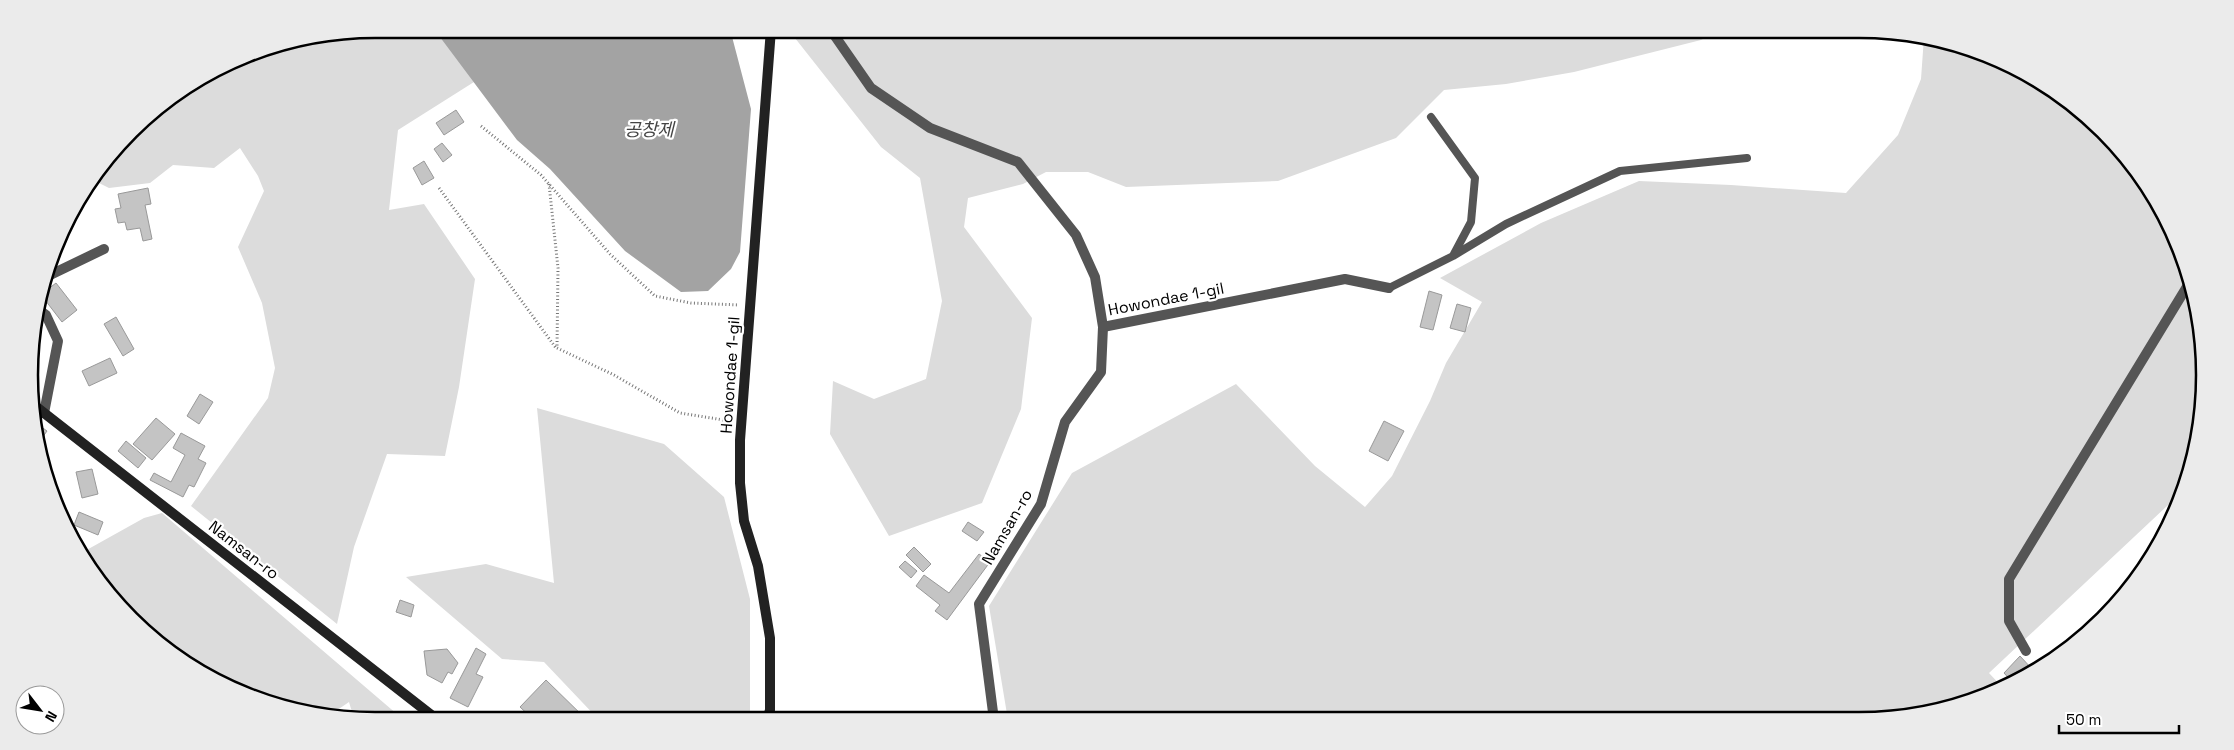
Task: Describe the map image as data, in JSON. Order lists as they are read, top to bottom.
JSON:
{
  "streets": {
    "street": ["Howondae 1-gil", "Namsan-ro"]
  },
  "crossings": [
    ["Howondae 1-gil", "Namsan-ro"]
  ],
  "water": ["공창제"],
  "scale_bar": "50 m",
  "north": "bottom right"
}
